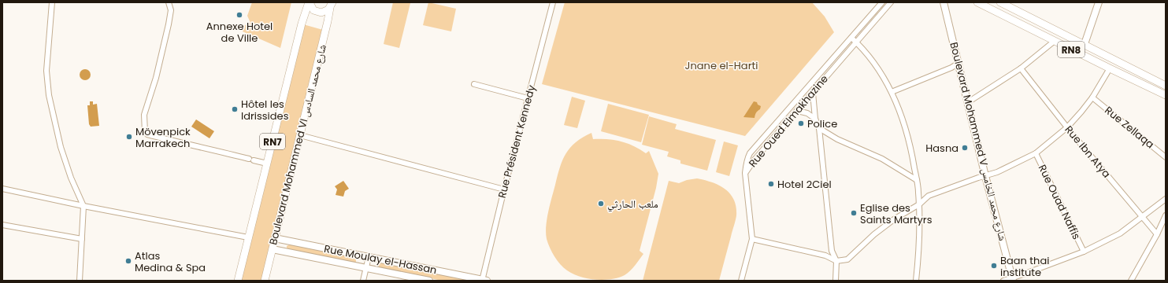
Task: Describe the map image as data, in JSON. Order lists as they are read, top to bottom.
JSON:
{
  "streets": {
    "main road": ["RN8", "RN7", "Boulevard Mohammed VI شارع محمد السادس"],
    "street": [
      "Rue Oued Elmakhazine",
      "Rue Zellaqa",
      "Rue Président Kennedy",
      "Boulevard Mohammed V شارع محمد الخامس",
      "Rue Ibn Atya",
      "Rue Ouad Naffis",
      "Rue Moulay el-Hassan"
    ]
  },
  "crossings": [
    ["RN7", "Boulevard Mohammed VI شارع محمد السادس"],
    ["Rue Président Kennedy", "Rue Moulay el-Hassan"],
    ["Boulevard Mohammed VI شارع محمد السادس", "Rue Moulay el-Hassan"]
  ],
  "parks": ["Jnane el-Harti"],
  "places": [
    "Annexe Hotel de Ville",
    "Hôtel les Idrissides",
    "Police",
    "Mövenpick Marrakech",
    "Hasna",
    "Hotel 2Ciel",
    "ملعب الحارثي",
    "Eglise des Saints Martyrs",
    "Atlas Medina & Spa",
    "Baan thai institute"
  ]
}
